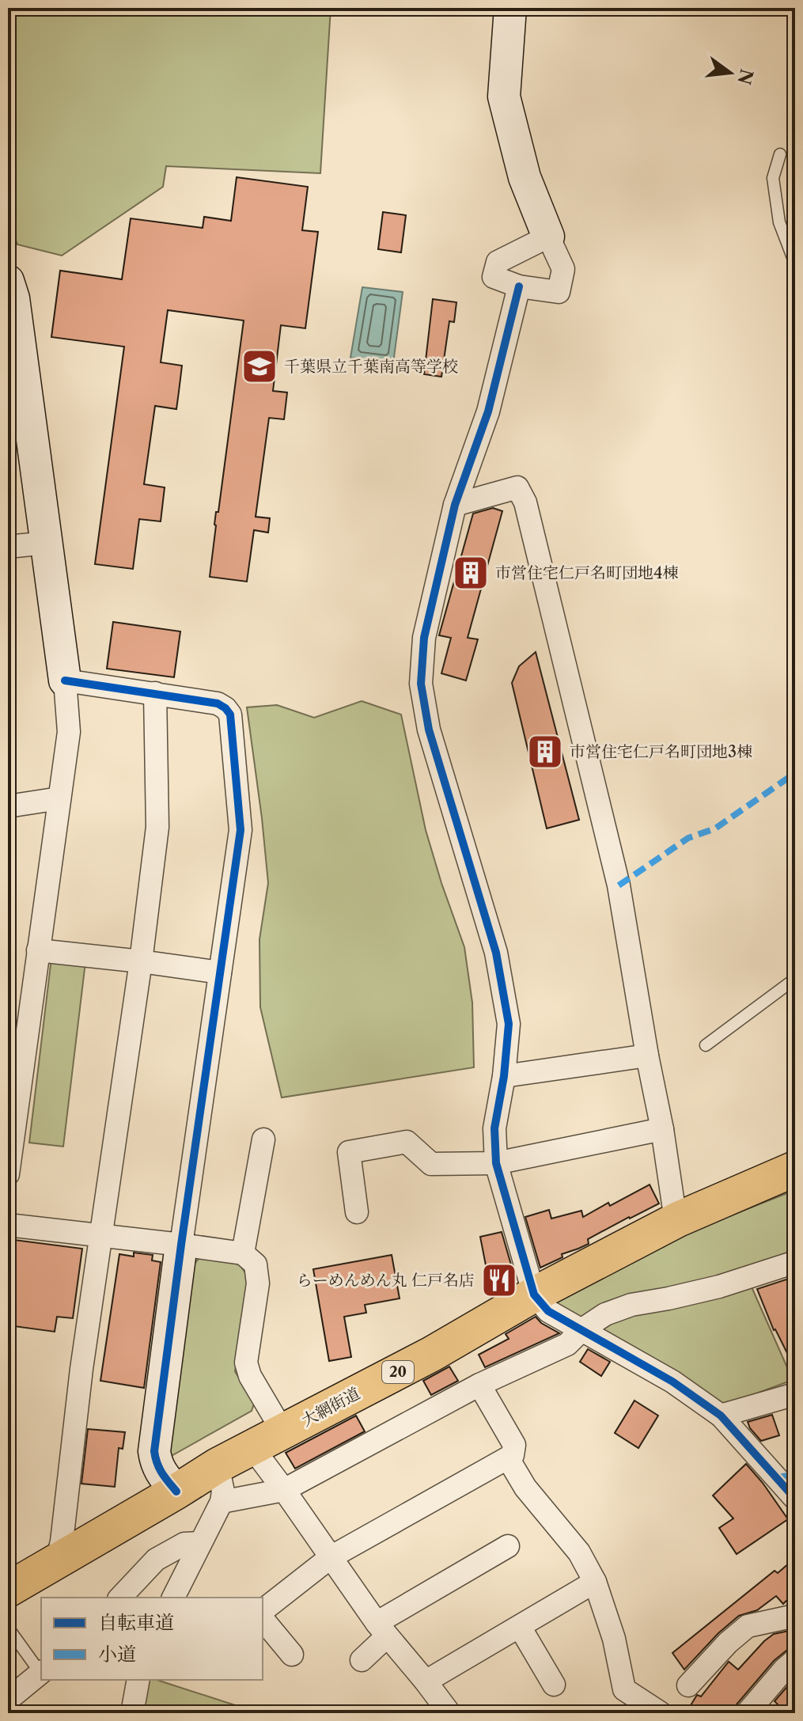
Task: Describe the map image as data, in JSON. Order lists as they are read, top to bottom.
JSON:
{
  "streets": {
    "main road": ["20", "大網街道"]
  },
  "places": {
    "school or university": ["千葉県立千葉南高等学校"],
    "building": ["市営住宅仁戸名町団地4棟", "市営住宅仁戸名町団地3棟"],
    "restaurant": ["らーめんめん丸 仁戸名店"]
  },
  "legend": ["自転車道", "小道"],
  "north": "right"
}
